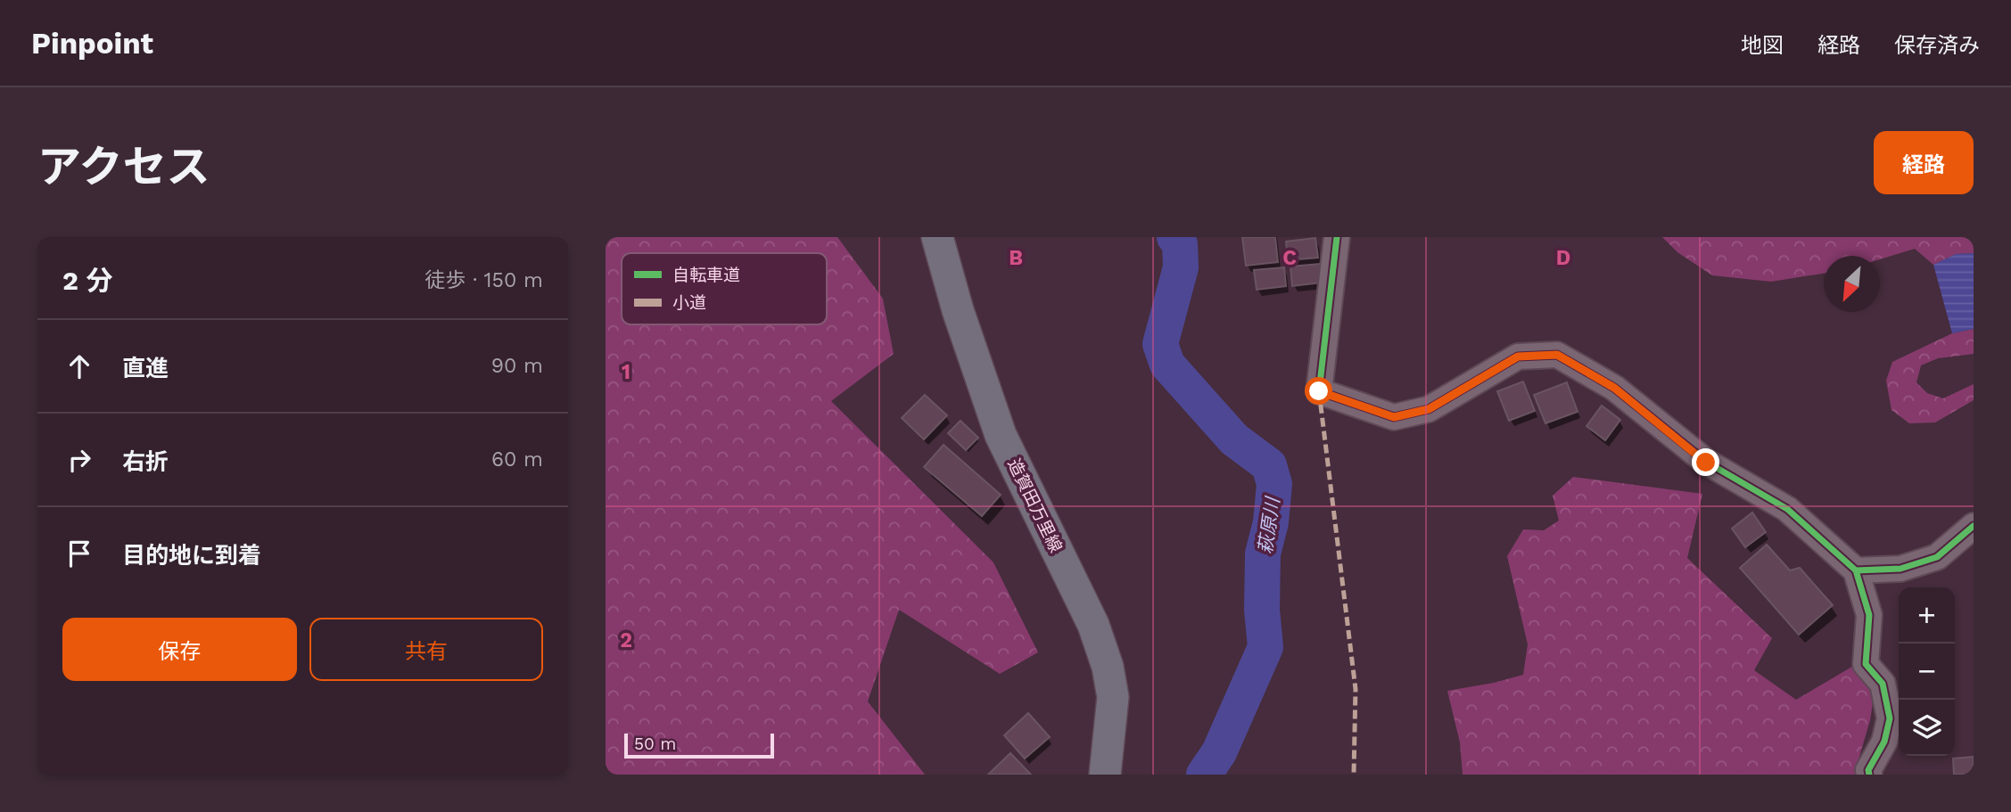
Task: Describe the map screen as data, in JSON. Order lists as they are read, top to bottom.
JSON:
{
  "streets": {
    "main road": ["造賀田万里線"]
  },
  "water": ["萩原川"],
  "legend": ["自転車道", "小道"],
  "scale_bar": "50 m",
  "north": "bottom left",
  "page": {
    "header": "Pinpoint",
    "nav": ["地図", "経路", "保存済み"],
    "title": "アクセス",
    "buttons": [
      "経路",
      ["保存", "共有"]
    ],
    "heading": ["2 分", "徒歩 · 150 m"],
    "list": [
      ["直進", "90 m"],
      ["右折", "60 m"],
      "目的地に到着"
    ],
    "map_buttons": ["+", "−"],
    "scale": "50 m"
  },
  "grid": {
    "columns": ["B", "C", "D"],
    "rows": ["1", "2"]
  }
}
